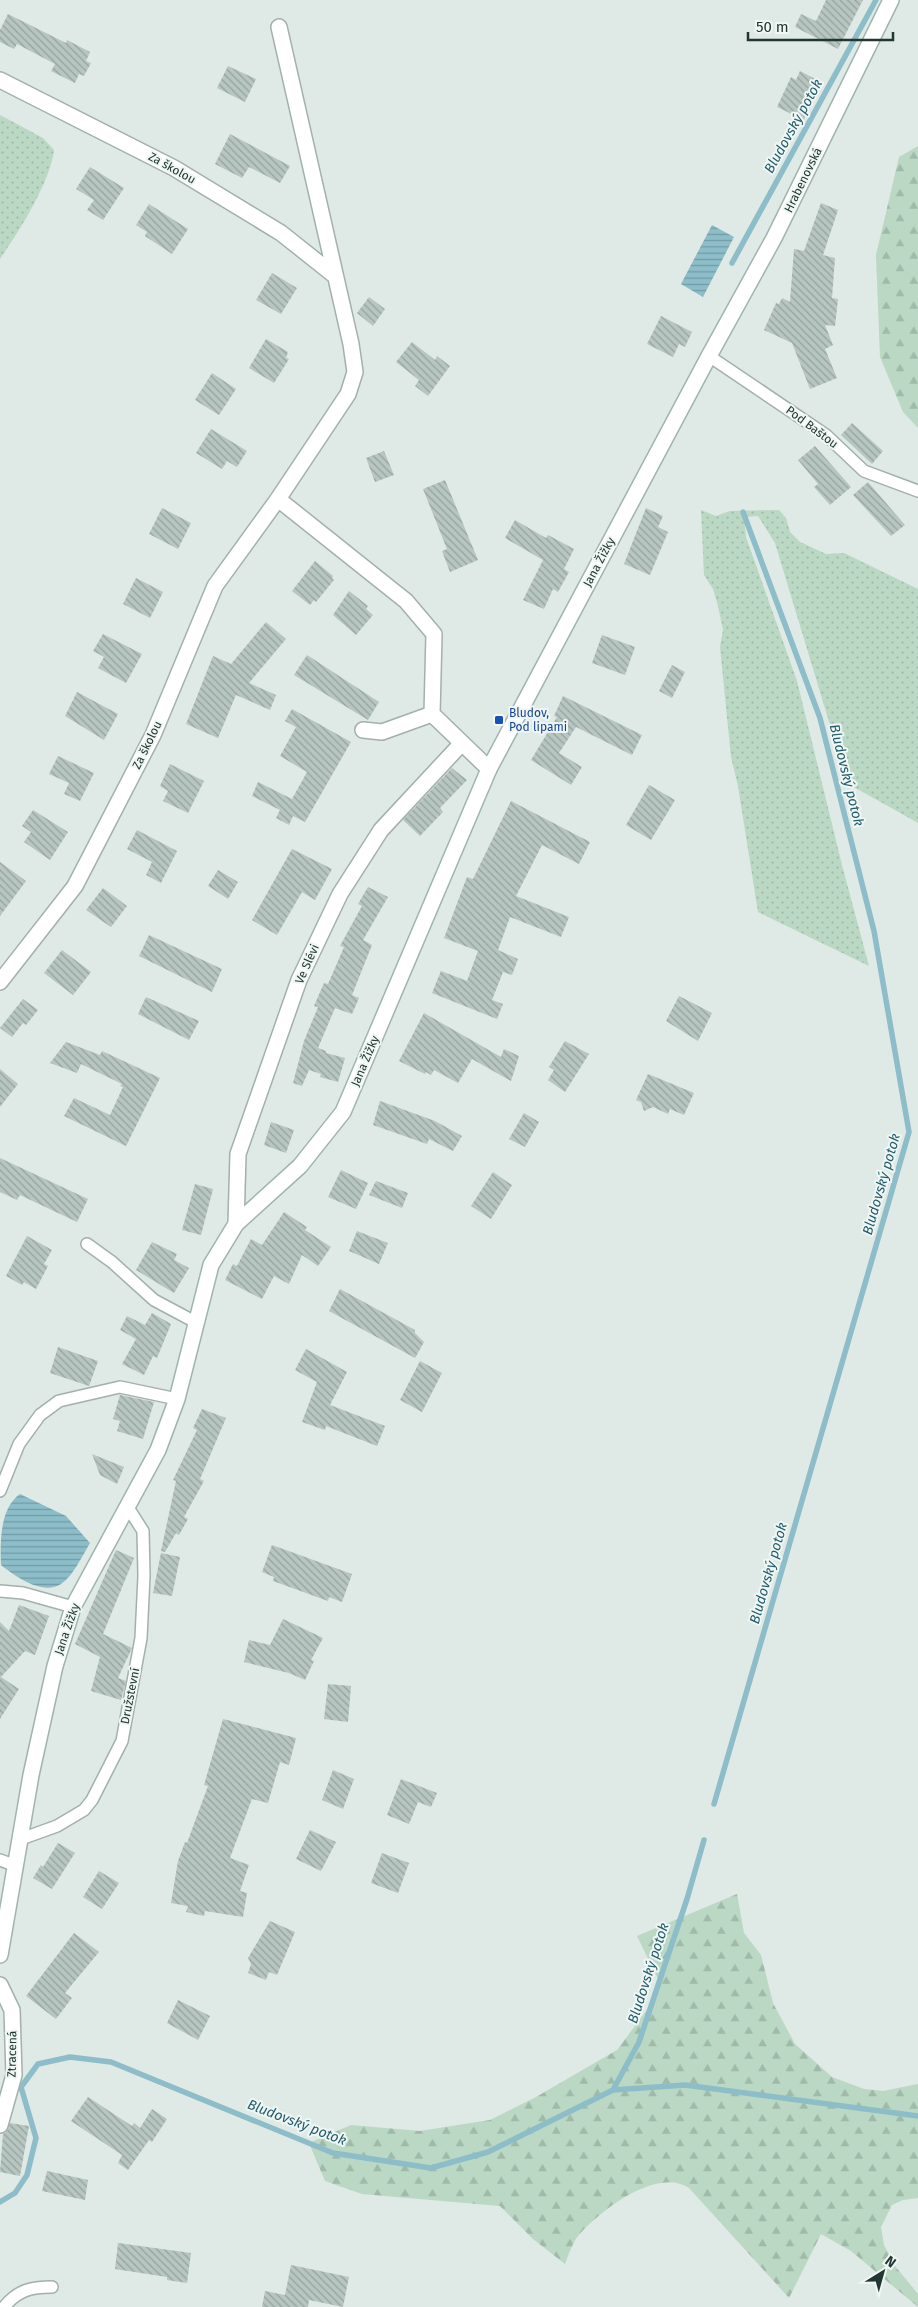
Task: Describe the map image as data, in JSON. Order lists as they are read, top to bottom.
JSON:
{
  "streets": {
    "street": [
      "Za školou",
      "Hrabenovská",
      "Jana Žižky",
      "Ve Slévi",
      "Ztracená"
    ],
    "lane": ["Pod Baštou", "Družstevní"]
  },
  "crossings": [
    ["Hrabenovská", "Pod Baštou"],
    ["Hrabenovská", "Jana Žižky"],
    ["Pod Baštou", "Jana Žižky"],
    ["Jana Žižky", "Ve Slévi"],
    ["Jana Žižky", "Družstevní"]
  ],
  "water": ["Bludovský potok"],
  "places": {
    "transit": ["Bludov, Pod lipami"]
  },
  "scale_bar": "50 m",
  "north": "top right"
}
